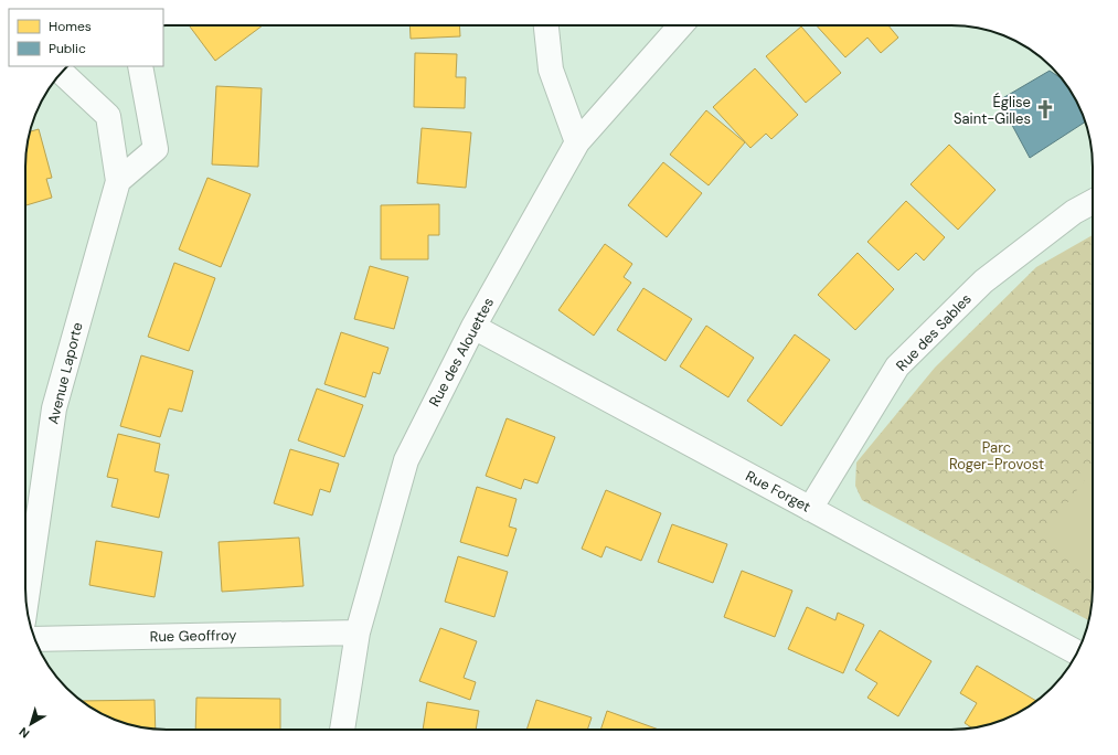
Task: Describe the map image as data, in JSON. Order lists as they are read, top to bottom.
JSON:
{
  "streets": {
    "street": [
      "Rue des Sables",
      "Rue des Alouettes",
      "Avenue Laporte",
      "Rue Forget",
      "Rue Geoffroy"
    ]
  },
  "crossings": [
    ["Rue des Sables", "Rue Forget"],
    ["Rue des Alouettes", "Rue Forget"],
    ["Rue des Alouettes", "Rue Geoffroy"]
  ],
  "parks": ["Parc Roger-Provost"],
  "places": {
    "church": ["Église Saint-Gilles"]
  },
  "legend": ["Homes", "Public"],
  "north": "bottom left"
}
